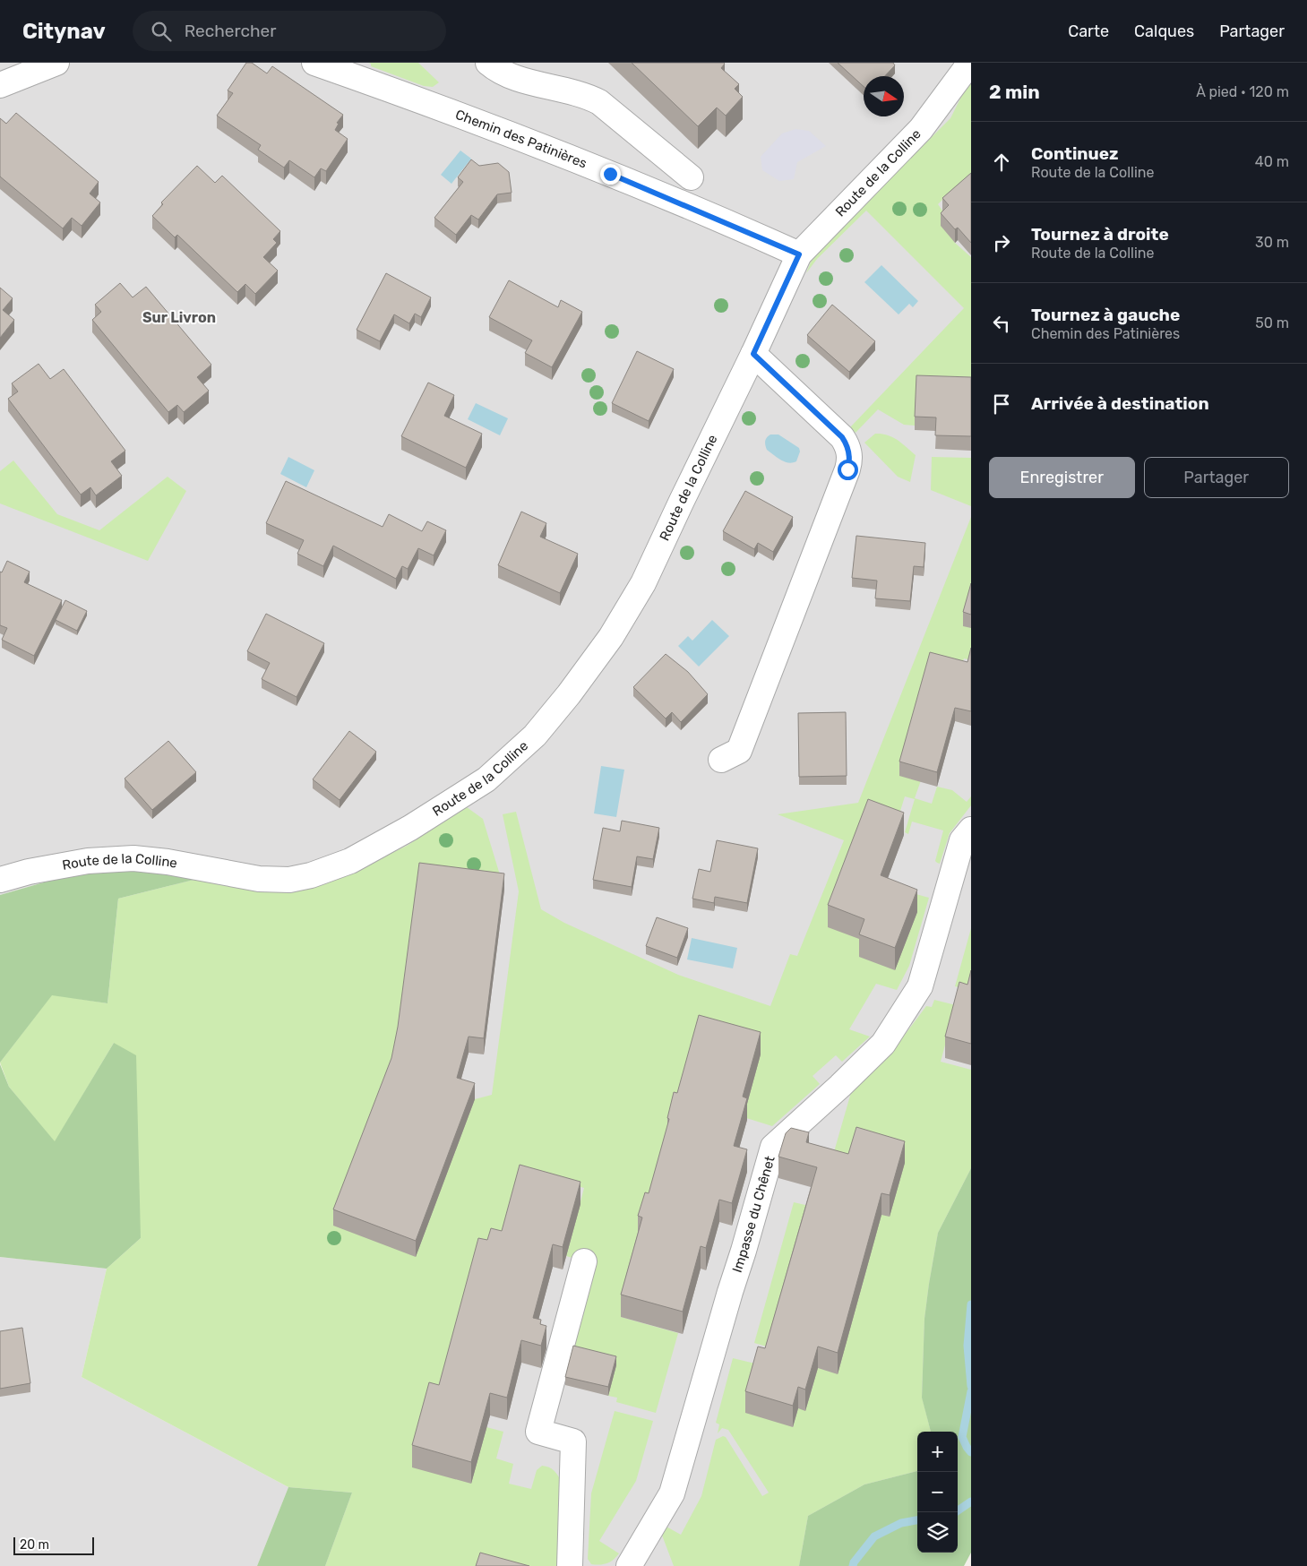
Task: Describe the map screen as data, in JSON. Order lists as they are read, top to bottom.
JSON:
{
  "streets": {
    "street": ["Chemin des Patinières", "Route de la Colline", "Impasse du Chênet"]
  },
  "crossings": [
    ["Chemin des Patinières", "Route de la Colline"]
  ],
  "districts": ["Sur Livron"],
  "scale_bar": "20 m",
  "north": "right",
  "page": {
    "header": "Citynav",
    "search": "Rechercher",
    "nav": ["Carte", "Calques", "Partager"],
    "heading": ["2 min", "À pied · 120 m"],
    "list": [
      ["Continuez", "Route de la Colline", "40 m"],
      ["Tournez à droite", "Route de la Colline", "30 m"],
      ["Tournez à gauche", "Chemin des Patinières", "50 m"],
      "Arrivée à destination"
    ],
    "buttons": ["Enregistrer", "Partager"],
    "map_buttons": ["+", "−"],
    "scale": "20 m"
  }
}
